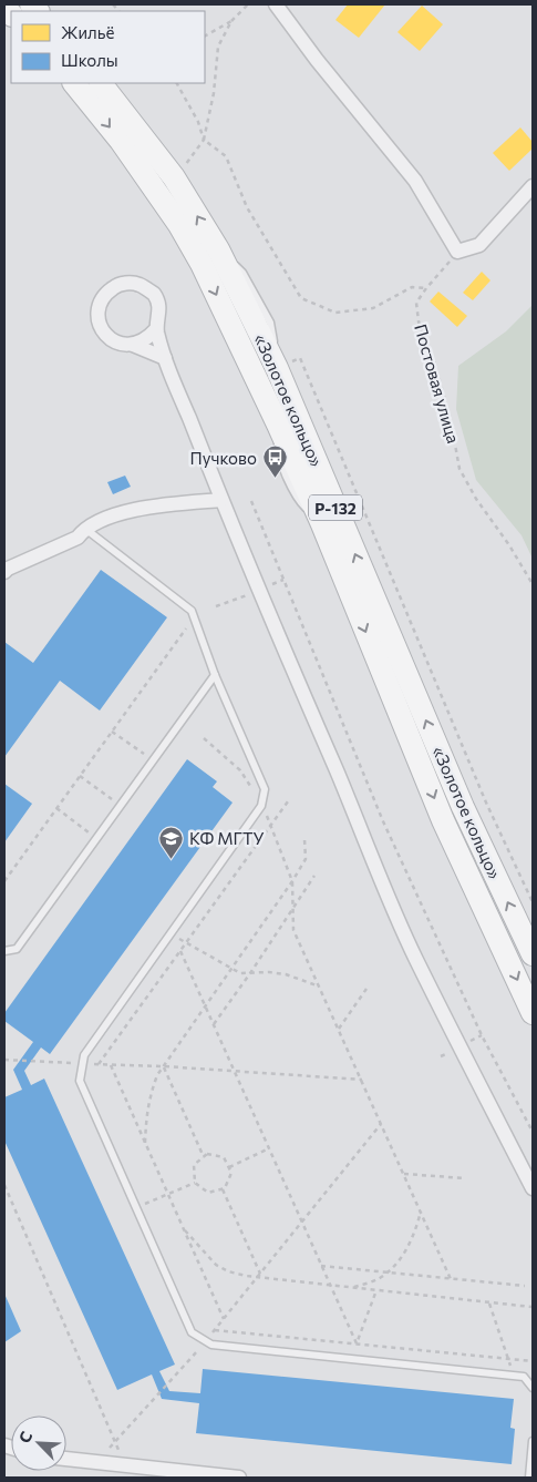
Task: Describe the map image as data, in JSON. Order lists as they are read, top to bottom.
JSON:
{
  "streets": {
    "highway": ["«Золотое кольцо»", "Р-132"],
    "path": ["Постовая улица"]
  },
  "places": {
    "bus stop": ["Пучково"],
    "school or university": ["КФ МГТУ"]
  },
  "legend": ["Жильё", "Школы"],
  "north": "top left"
}
